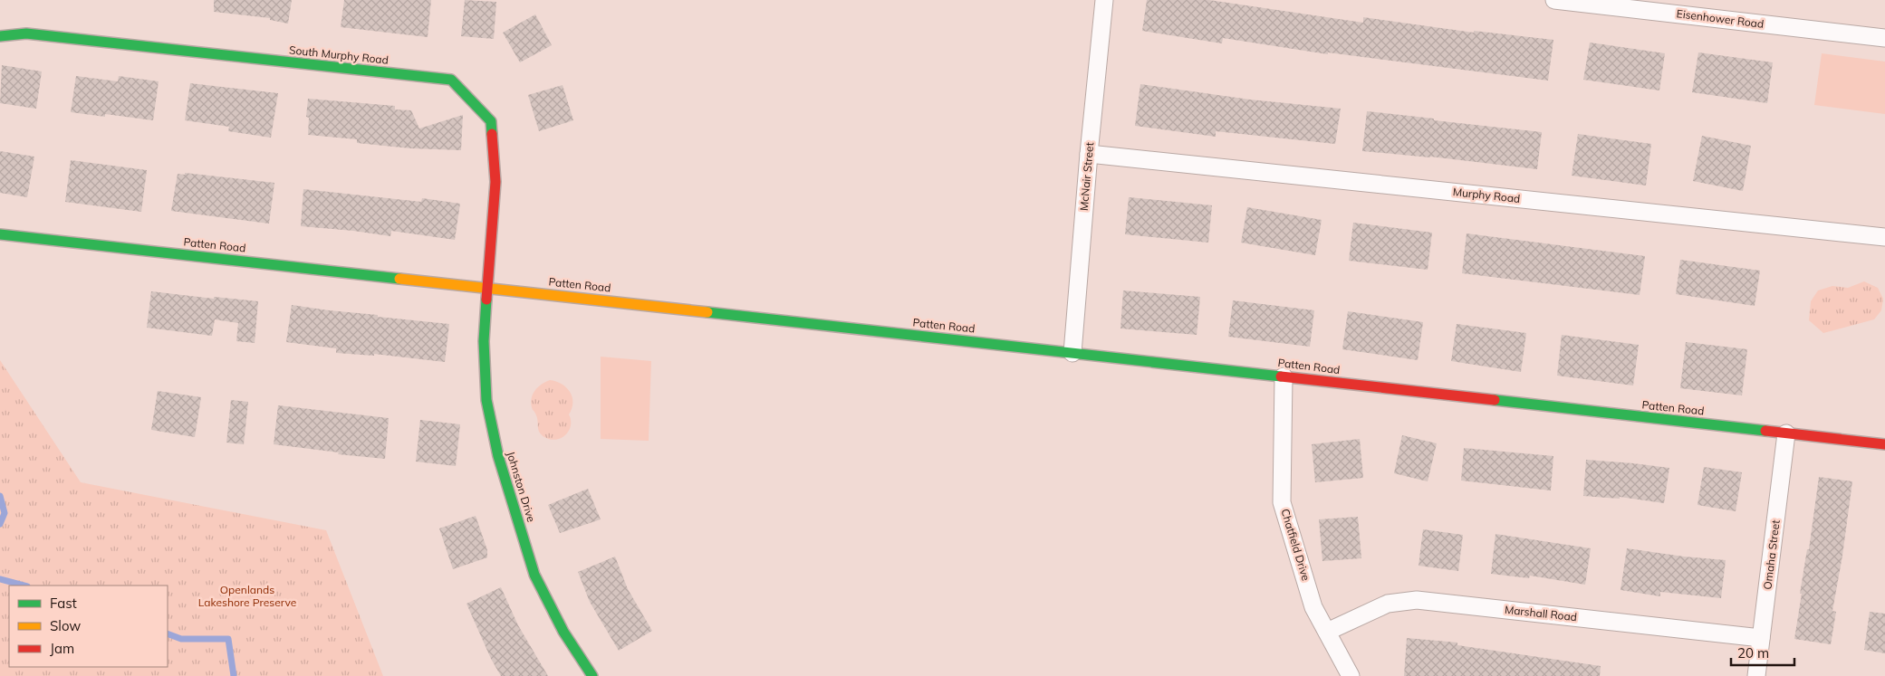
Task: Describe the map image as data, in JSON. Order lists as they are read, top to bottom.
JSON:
{
  "streets": {
    "street": [
      "Eisenhower Road",
      "South Murphy Road",
      "McNair Street",
      "Murphy Road",
      "Patten Road",
      "Johnston Drive",
      "Chatfield Drive",
      "Omaha Street",
      "Marshall Road"
    ]
  },
  "crossings": [
    ["South Murphy Road", "Patten Road"],
    ["South Murphy Road", "Johnston Drive"],
    ["McNair Street", "Murphy Road"],
    ["McNair Street", "Patten Road"],
    ["Patten Road", "Johnston Drive"],
    ["Patten Road", "Chatfield Drive"],
    ["Patten Road", "Omaha Street"],
    ["Chatfield Drive", "Marshall Road"],
    ["Omaha Street", "Marshall Road"]
  ],
  "parks": ["Openlands Lakeshore Preserve"],
  "legend": ["Fast", "Slow", "Jam"],
  "scale_bar": "20 m"
}
